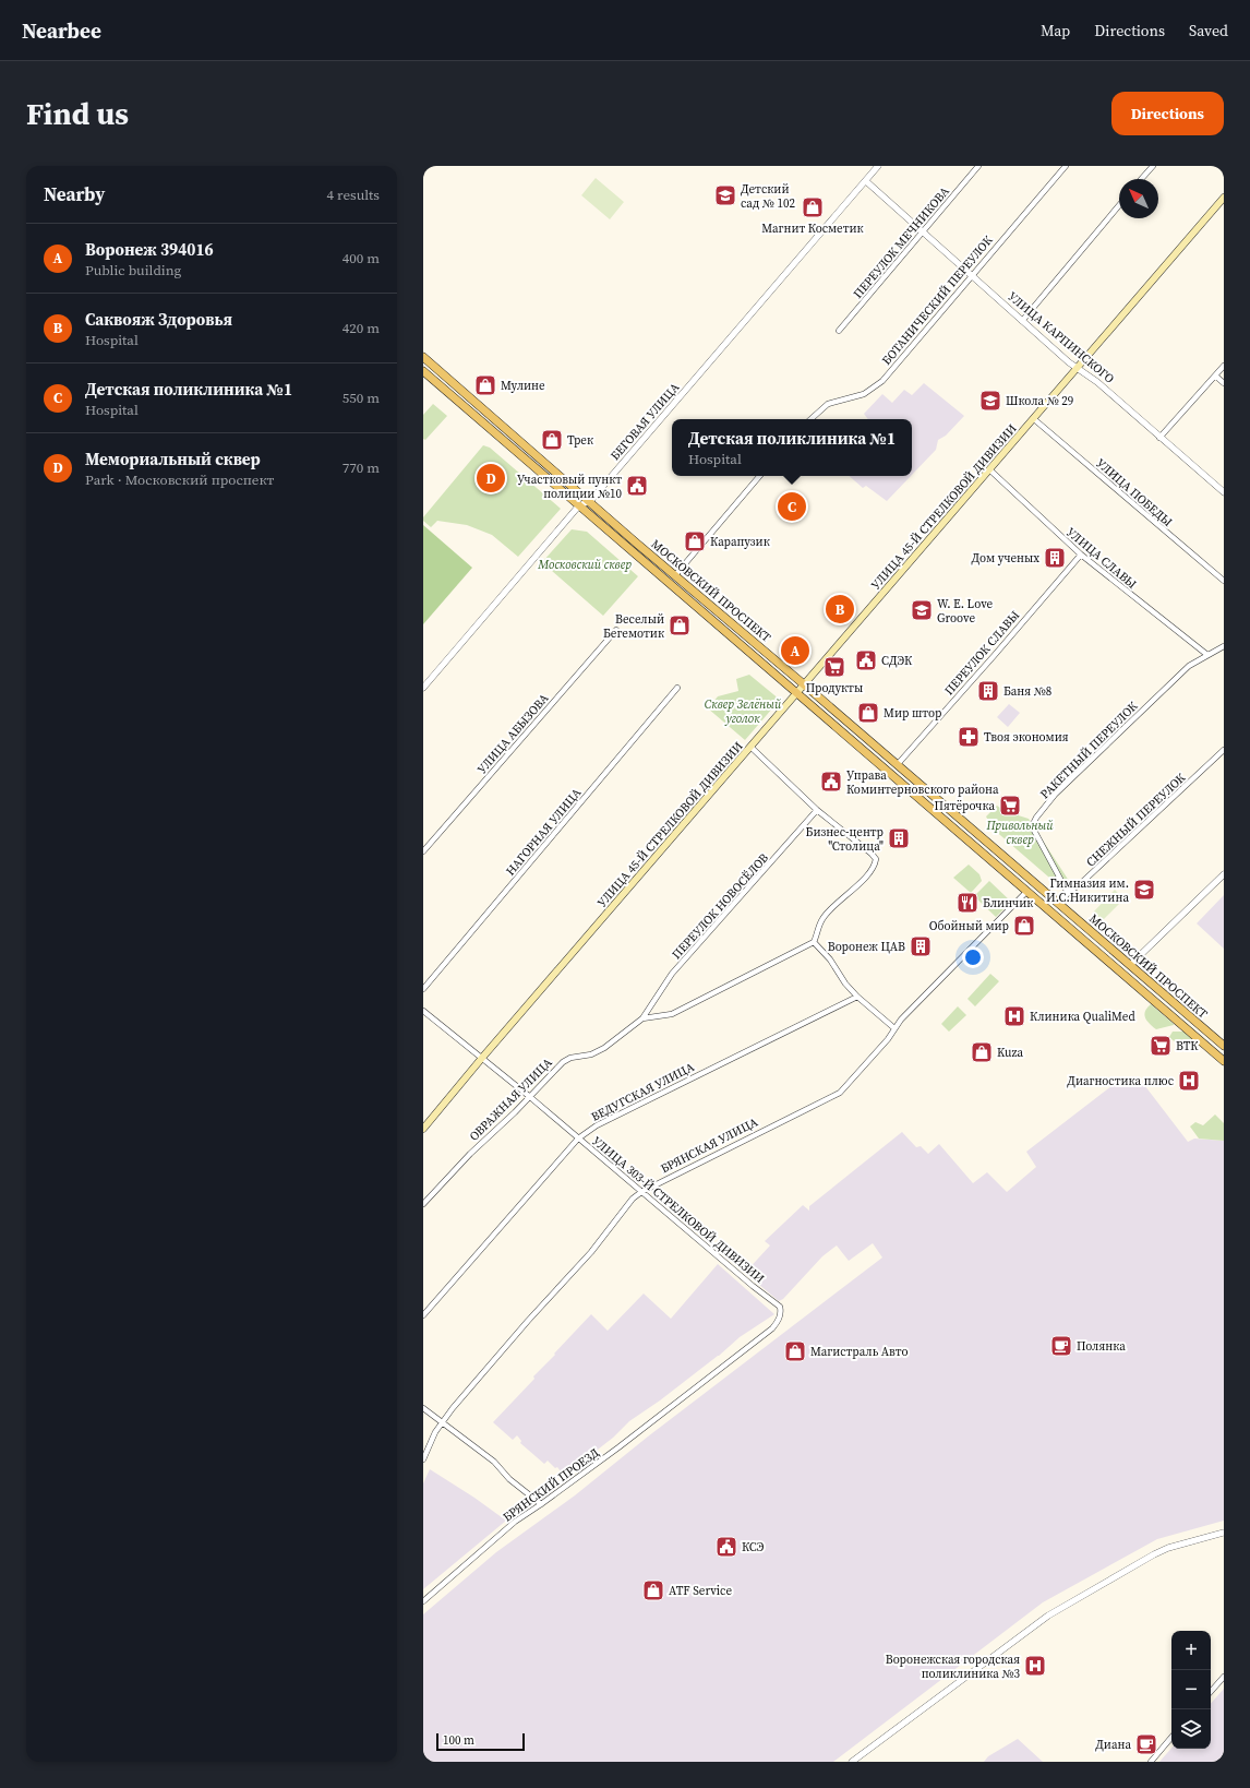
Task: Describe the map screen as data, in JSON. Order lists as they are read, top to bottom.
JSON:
{
  "streets": {
    "main road": ["УЛИЦА 45-Й СТРЕЛКОВОЙ ДИВИЗИИ", "МОСКОВСКИЙ ПРОСПЕКТ", "БРЯНСКАЯ УЛИЦА"],
    "street": [
      "ПЕРЕУЛОК МЕЧНИКОВА",
      "БОТАНИЧЕСКИЙ ПЕРЕУЛОК",
      "УЛИЦА КАРПИНСКОГО",
      "БЕГОВАЯ УЛИЦА",
      "УЛИЦА ПОБЕДЫ",
      "УЛИЦА СЛАВЫ",
      "ПЕРЕУЛОК СЛАВЫ",
      "УЛИЦА АБЫЗОВА",
      "РАКЕТНЫЙ ПЕРЕУЛОК",
      "СНЕЖНЫЙ ПЕРЕУЛОК",
      "НАГОРНАЯ УЛИЦА",
      "ПЕРЕУЛОК НОВОСЁЛОВ",
      "ВЕДУГСКАЯ УЛИЦА",
      "ОВРАЖНАЯ УЛИЦА",
      "УЛИЦА 303-Й СТРЕЛКОВОЙ ДИВИЗИИ",
      "БРЯНСКИЙ ПРОЕЗД"
    ]
  },
  "crossings": [
    ["ПЕРЕУЛОК МЕЧНИКОВА", "УЛИЦА КАРПИНСКОГО"],
    ["БОТАНИЧЕСКИЙ ПЕРЕУЛОК", "УЛИЦА КАРПИНСКОГО"],
    ["УЛИЦА КАРПИНСКОГО", "БЕГОВАЯ УЛИЦА"],
    ["УЛИЦА КАРПИНСКОГО", "УЛИЦА 45-Й СТРЕЛКОВОЙ ДИВИЗИИ"],
    ["БЕГОВАЯ УЛИЦА", "МОСКОВСКИЙ ПРОСПЕКТ"],
    ["УЛИЦА ПОБЕДЫ", "УЛИЦА 45-Й СТРЕЛКОВОЙ ДИВИЗИИ"],
    ["УЛИЦА 45-Й СТРЕЛКОВОЙ ДИВИЗИИ", "УЛИЦА СЛАВЫ"],
    ["УЛИЦА 45-Й СТРЕЛКОВОЙ ДИВИЗИИ", "МОСКОВСКИЙ ПРОСПЕКТ"],
    ["УЛИЦА 45-Й СТРЕЛКОВОЙ ДИВИЗИИ", "УЛИЦА 303-Й СТРЕЛКОВОЙ ДИВИЗИИ"],
    ["УЛИЦА СЛАВЫ", "ПЕРЕУЛОК СЛАВЫ"],
    ["УЛИЦА СЛАВЫ", "РАКЕТНЫЙ ПЕРЕУЛОК"],
    ["МОСКОВСКИЙ ПРОСПЕКТ", "ПЕРЕУЛОК СЛАВЫ"],
    ["МОСКОВСКИЙ ПРОСПЕКТ", "СНЕЖНЫЙ ПЕРЕУЛОК"],
    ["МОСКОВСКИЙ ПРОСПЕКТ", "БРЯНСКАЯ УЛИЦА"],
    ["РАКЕТНЫЙ ПЕРЕУЛОК", "СНЕЖНЫЙ ПЕРЕУЛОК"],
    ["ПЕРЕУЛОК НОВОСЁЛОВ", "ОВРАЖНАЯ УЛИЦА"],
    ["ВЕДУГСКАЯ УЛИЦА", "УЛИЦА 303-Й СТРЕЛКОВОЙ ДИВИЗИИ"],
    ["ОВРАЖНАЯ УЛИЦА", "УЛИЦА 303-Й СТРЕЛКОВОЙ ДИВИЗИИ"],
    ["БРЯНСКАЯ УЛИЦА", "УЛИЦА 303-Й СТРЕЛКОВОЙ ДИВИЗИИ"],
    ["УЛИЦА 303-Й СТРЕЛКОВОЙ ДИВИЗИИ", "БРЯНСКИЙ ПРОЕЗД"]
  ],
  "parks": ["Московский сквер", "Сквер Зелёный уголок", "Привольный сквер"],
  "places": {
    "school or university": [
      "Детский сад № 102",
      "Школа № 29",
      "W. E. Love Groove",
      "Гимназия им. И.С.Никитина"
    ],
    "shop": [
      "Магнит Косметик",
      "Мулине",
      "Трек",
      "Карапузик",
      "Веселый Бегемотик",
      "Мир штор",
      "Обойный мир",
      "Kuza",
      "Магистраль Авто",
      "ATF Service"
    ],
    "public building": [
      "Участковый пункт полиции №10",
      "СДЭК",
      "Управа Коминтерновского района",
      "КСЭ"
    ],
    "building": [
      "Дом ученых",
      "Баня №8",
      "Бизнес-центр \"Столица\"",
      "Воронеж ЦАВ"
    ],
    "supermarket": ["Продукты", "Пятёрочка", "ВТК"],
    "pharmacy": ["Твоя экономия"],
    "restaurant": ["Блинчик"],
    "hospital": ["Клиника QualiMed", "Диагностика плюс", "Воронежская городская поликлиника №3"],
    "cafe": ["Полянка", "Диана"]
  },
  "scale_bar": "100 m",
  "north": "top left",
  "page": {
    "header": "Nearbee",
    "nav": ["Map", "Directions", "Saved"],
    "buttons": "Directions",
    "title": "Find us",
    "heading": ["Nearby", "4 results"],
    "list": [
      {
        "mark": "A",
        "name": "Воронеж 394016",
        "note": "Public building",
        "value": "400 m"
      },
      {
        "mark": "B",
        "name": "Саквояж Здоровья",
        "note": "Hospital",
        "value": "420 m"
      },
      {
        "mark": "C",
        "name": "Детская поликлиника №1",
        "note": "Hospital",
        "value": "550 m"
      },
      {
        "mark": "D",
        "name": "Мемориальный сквер",
        "note": "Park · Московский проспект",
        "value": "770 m"
      }
    ],
    "popup": ["Детская поликлиника №1", "Hospital"],
    "pins": [
      "D",
      "C",
      "B",
      "A"
    ],
    "map_buttons": ["+", "−"],
    "scale": "100 m"
  }
}
